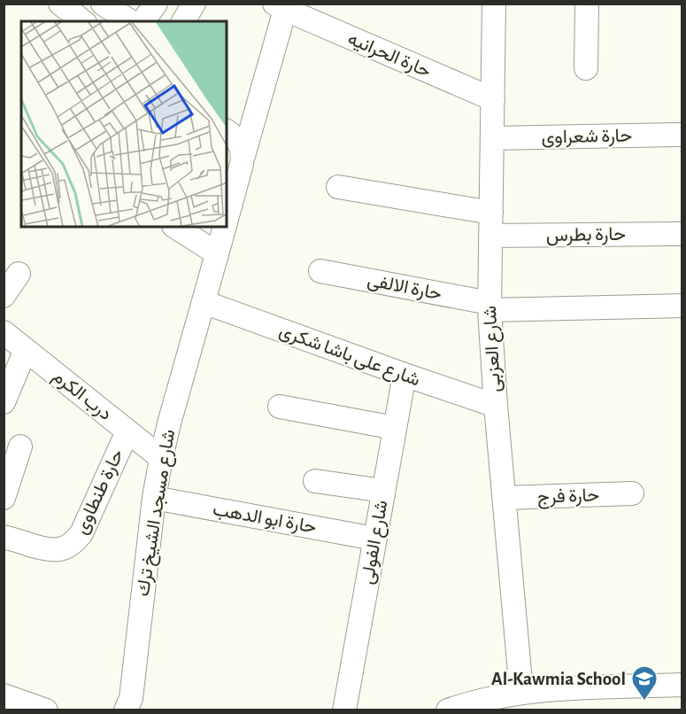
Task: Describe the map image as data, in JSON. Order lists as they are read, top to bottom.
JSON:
{
  "streets": {
    "street": [
      "حارة الحرانيه",
      "حارة شعراوى",
      "حارة بطرس",
      "حارة الالفى",
      "شارع العزبى",
      "شارع على باشا شكرى",
      "درب الكرم",
      "حارة طنطاوى",
      "حارة فرج",
      "شارع مسجد الشيخ ترك",
      "حارة ابو الدهب",
      "شارع الفولى"
    ]
  },
  "crossings": [
    ["حارة الحرانيه", "شارع العزبى"],
    ["حارة الحرانيه", "شارع مسجد الشيخ ترك"],
    ["حارة شعراوى", "شارع العزبى"],
    ["حارة بطرس", "شارع العزبى"],
    ["حارة الالفى", "شارع العزبى"],
    ["شارع العزبى", "شارع على باشا شكرى"],
    ["شارع العزبى", "حارة فرج"],
    ["شارع على باشا شكرى", "شارع مسجد الشيخ ترك"],
    ["شارع على باشا شكرى", "شارع الفولى"],
    ["درب الكرم", "حارة طنطاوى"],
    ["درب الكرم", "شارع مسجد الشيخ ترك"],
    ["شارع مسجد الشيخ ترك", "حارة ابو الدهب"],
    ["حارة ابو الدهب", "شارع الفولى"]
  ],
  "places": {
    "school or university": ["Al-Kawmia School"]
  }
}
